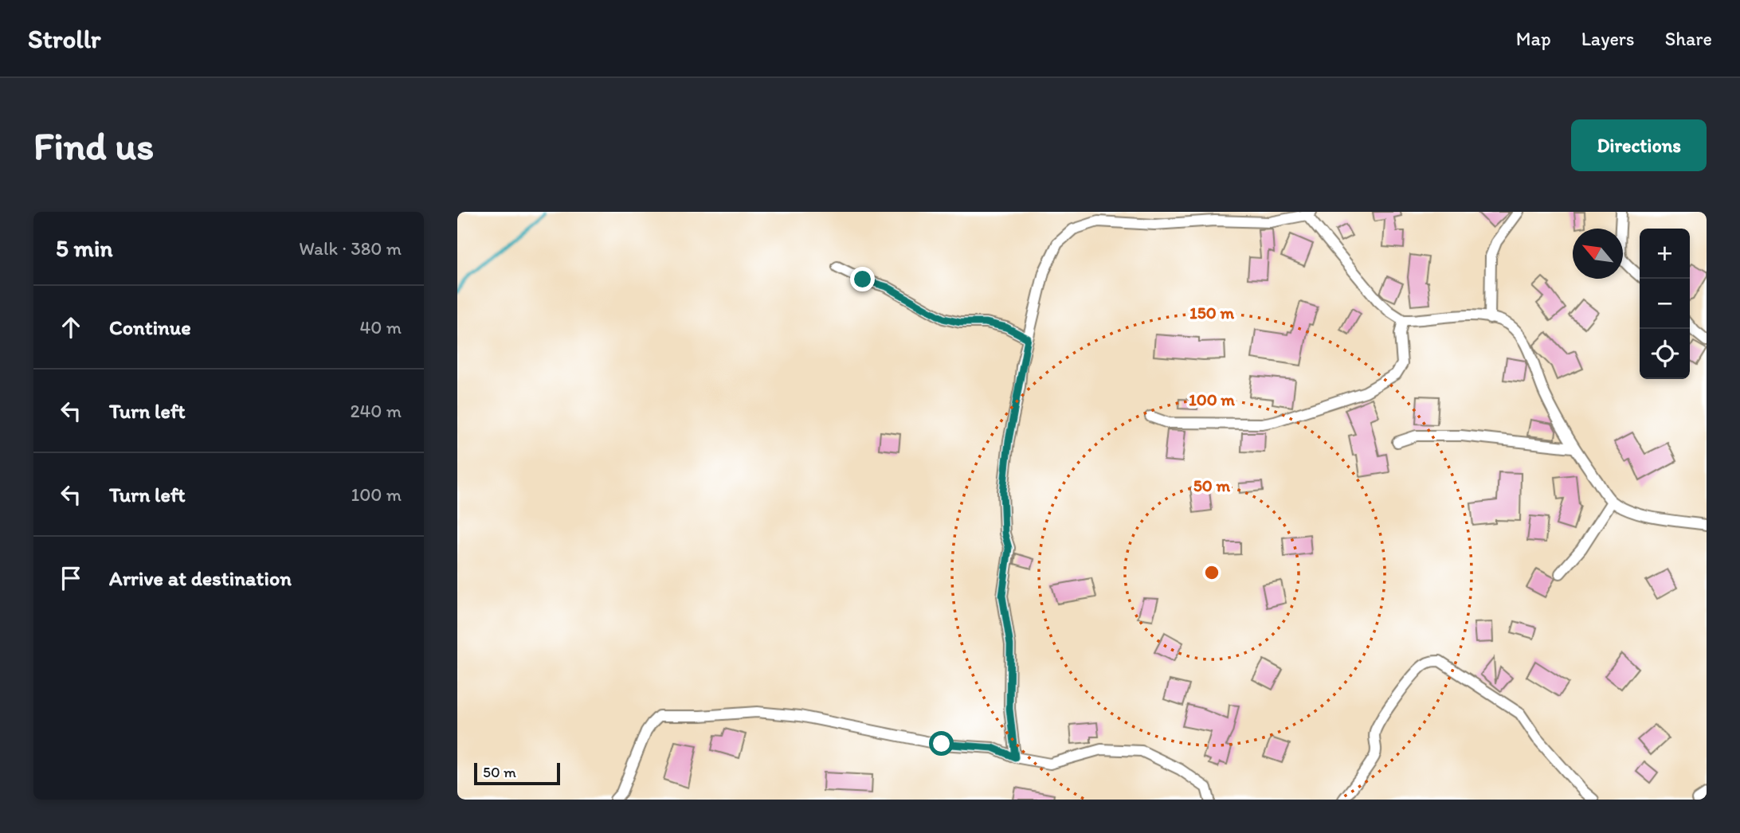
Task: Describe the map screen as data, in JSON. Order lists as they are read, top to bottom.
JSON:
{
  "scale_bar": "50 m",
  "north": "top left",
  "page": {
    "header": "Strollr",
    "nav": ["Map", "Layers", "Share"],
    "buttons": "Directions",
    "title": "Find us",
    "heading": ["5 min", "Walk · 380 m"],
    "map_buttons": ["+", "−"],
    "list": [
      ["Continue", "40 m"],
      ["Turn left", "240 m"],
      ["Turn left", "100 m"],
      "Arrive at destination"
    ],
    "scale": "50 m"
  },
  "rings": ["150 m", "100 m", "50 m"]
}
